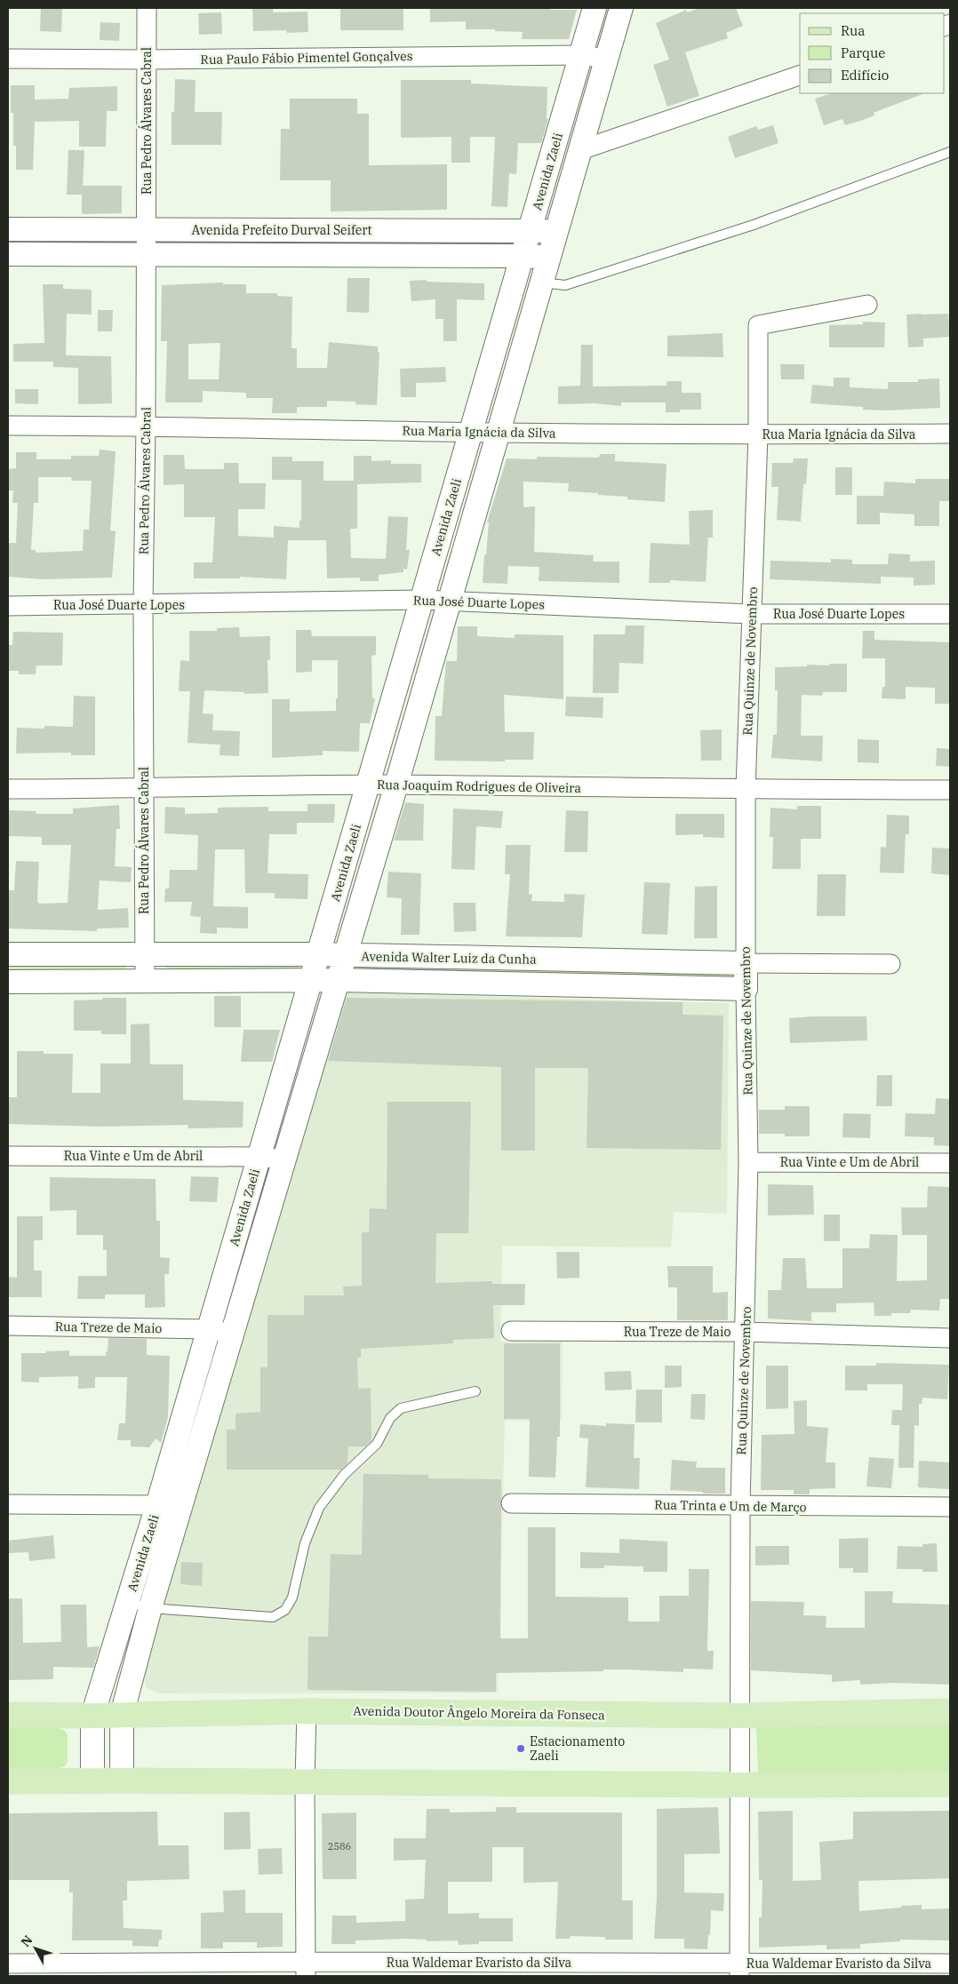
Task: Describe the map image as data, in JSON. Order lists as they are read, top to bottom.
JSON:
{
  "streets": {
    "main road": ["Avenida Doutor Ângelo Moreira da Fonseca"],
    "street": [
      "Rua Paulo Fábio Pimentel Gonçalves",
      "Rua Pedro Álvares Cabral",
      "Avenida Zaeli",
      "Avenida Prefeito Durval Seifert",
      "Rua Maria Ignácia da Silva",
      "Rua José Duarte Lopes",
      "Rua Quinze de Novembro",
      "Rua Joaquim Rodrigues de Oliveira",
      "Avenida Walter Luiz da Cunha",
      "Rua Vinte e Um de Abril",
      "Rua Treze de Maio",
      "Rua Trinta e Um de Março",
      "Rua Waldemar Evaristo da Silva"
    ]
  },
  "crossings": [
    ["Rua Paulo Fábio Pimentel Gonçalves", "Rua Pedro Álvares Cabral"],
    ["Rua Paulo Fábio Pimentel Gonçalves", "Avenida Zaeli"],
    ["Rua Pedro Álvares Cabral", "Avenida Prefeito Durval Seifert"],
    ["Rua Pedro Álvares Cabral", "Rua Maria Ignácia da Silva"],
    ["Rua Pedro Álvares Cabral", "Rua José Duarte Lopes"],
    ["Rua Pedro Álvares Cabral", "Rua Joaquim Rodrigues de Oliveira"],
    ["Rua Pedro Álvares Cabral", "Avenida Walter Luiz da Cunha"],
    ["Avenida Zaeli", "Avenida Prefeito Durval Seifert"],
    ["Avenida Zaeli", "Rua Maria Ignácia da Silva"],
    ["Avenida Zaeli", "Rua José Duarte Lopes"],
    ["Avenida Zaeli", "Rua Joaquim Rodrigues de Oliveira"],
    ["Avenida Zaeli", "Avenida Walter Luiz da Cunha"],
    ["Avenida Zaeli", "Rua Vinte e Um de Abril"],
    ["Avenida Zaeli", "Rua Treze de Maio"],
    ["Avenida Zaeli", "Avenida Doutor Ângelo Moreira da Fonseca"],
    ["Rua Maria Ignácia da Silva", "Rua Quinze de Novembro"],
    ["Rua José Duarte Lopes", "Rua Quinze de Novembro"],
    ["Rua Quinze de Novembro", "Rua Joaquim Rodrigues de Oliveira"],
    ["Rua Quinze de Novembro", "Avenida Walter Luiz da Cunha"],
    ["Rua Quinze de Novembro", "Rua Vinte e Um de Abril"],
    ["Rua Quinze de Novembro", "Rua Treze de Maio"],
    ["Rua Quinze de Novembro", "Rua Trinta e Um de Março"],
    ["Rua Quinze de Novembro", "Avenida Doutor Ângelo Moreira da Fonseca"],
    ["Rua Quinze de Novembro", "Rua Waldemar Evaristo da Silva"]
  ],
  "places": ["Estacionamento Zaeli"],
  "house_numbers": ["2586"],
  "legend": ["Rua", "Parque", "Edifício"],
  "north": "top left"
}
